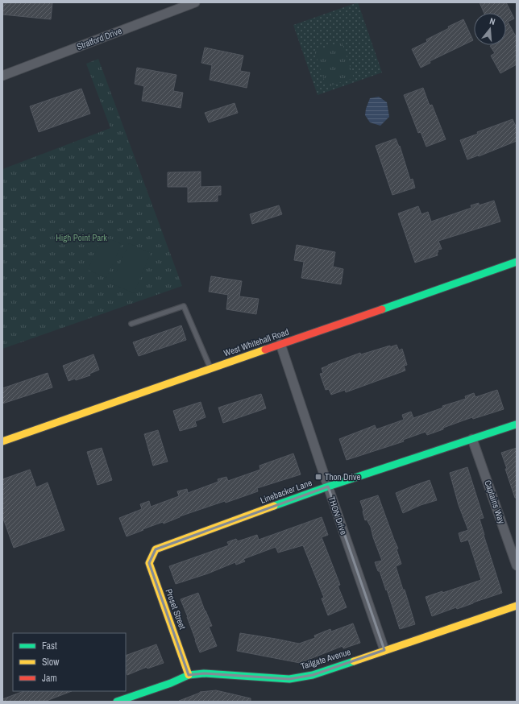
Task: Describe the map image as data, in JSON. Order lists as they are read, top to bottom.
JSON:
{
  "streets": {
    "street": [
      "Stratford Drive",
      "West Whitehall Road",
      "Linebacker Lane",
      "Captains Way",
      "THON Drive",
      "Proset Street",
      "Tailgate Avenue"
    ]
  },
  "crossings": [
    ["West Whitehall Road", "THON Drive"],
    ["Linebacker Lane", "Captains Way"],
    ["Linebacker Lane", "THON Drive"],
    ["Linebacker Lane", "Proset Street"],
    ["THON Drive", "Tailgate Avenue"],
    ["Proset Street", "Tailgate Avenue"]
  ],
  "parks": ["High Point Park"],
  "places": {
    "transit": ["Thon Drive"]
  },
  "legend": ["Fast", "Slow", "Jam"],
  "north": "top"
}
